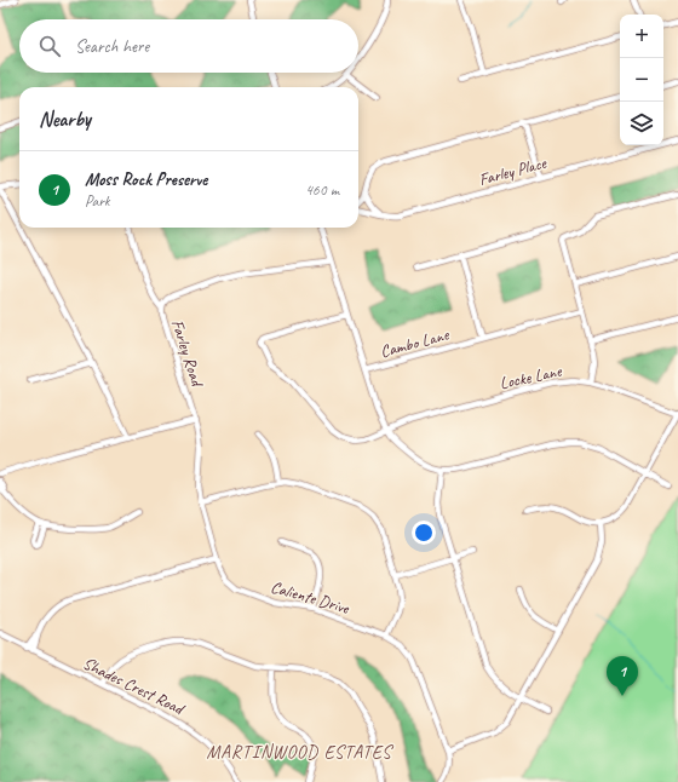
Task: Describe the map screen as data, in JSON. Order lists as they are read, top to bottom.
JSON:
{
  "streets": {
    "street": [
      "Farley Place",
      "Cambo Lane",
      "Farley Road",
      "Locke Lane",
      "Caliente Drive",
      "Shades Crest Road"
    ]
  },
  "crossings": [
    ["Cambo Lane", "Farley Road"],
    ["Cambo Lane", "Locke Lane"],
    ["Farley Road", "Caliente Drive"]
  ],
  "districts": ["MARTINWOOD ESTATES"],
  "page": {
    "map_buttons": ["+", "−"],
    "search": "Search here",
    "heading": "Nearby",
    "list": [
      {
        "mark": "1",
        "name": "Moss Rock Preserve",
        "note": "Park",
        "value": "460 m"
      }
    ],
    "pins": "1"
  }
}
